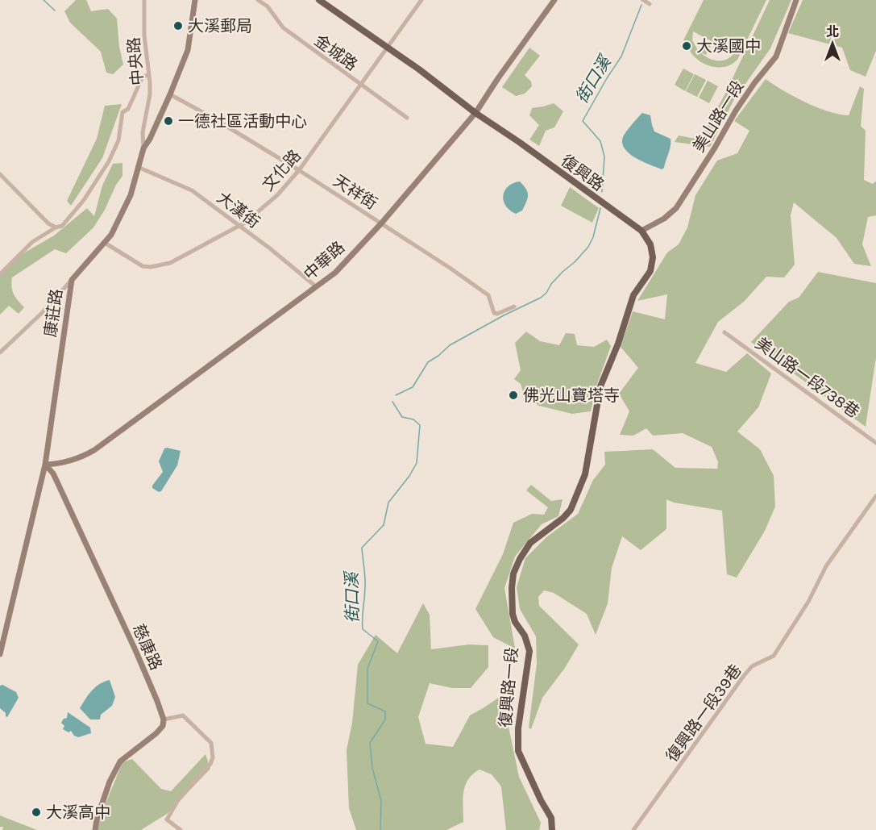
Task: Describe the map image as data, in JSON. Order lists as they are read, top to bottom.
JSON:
{
  "streets": {
    "main road": ["復興路", "復興路一段"],
    "street": [
      "金城路",
      "中央路",
      "美山路一段",
      "文化路",
      "天祥街",
      "大漢街",
      "中華路",
      "康莊路",
      "美山路一段738巷",
      "慈康路",
      "復興路一段39巷"
    ]
  },
  "crossings": [
    ["金城路", "文化路"],
    ["中央路", "康莊路"],
    ["美山路一段", "復興路"],
    ["文化路", "復興路"],
    ["文化路", "天祥街"],
    ["文化路", "大漢街"],
    ["文化路", "康莊路"],
    ["復興路", "中華路"],
    ["復興路", "復興路一段"],
    ["天祥街", "中華路"],
    ["天祥街", "康莊路"],
    ["大漢街", "中華路"],
    ["大漢街", "康莊路"],
    ["中華路", "康莊路"],
    ["中華路", "慈康路"],
    ["康莊路", "慈康路"]
  ],
  "water": ["街口溪"],
  "places": [
    "大溪郵局",
    "大溪國中",
    "一德社區活動中心",
    "佛光山寶塔寺",
    "大溪高中"
  ],
  "north": "top"
}
